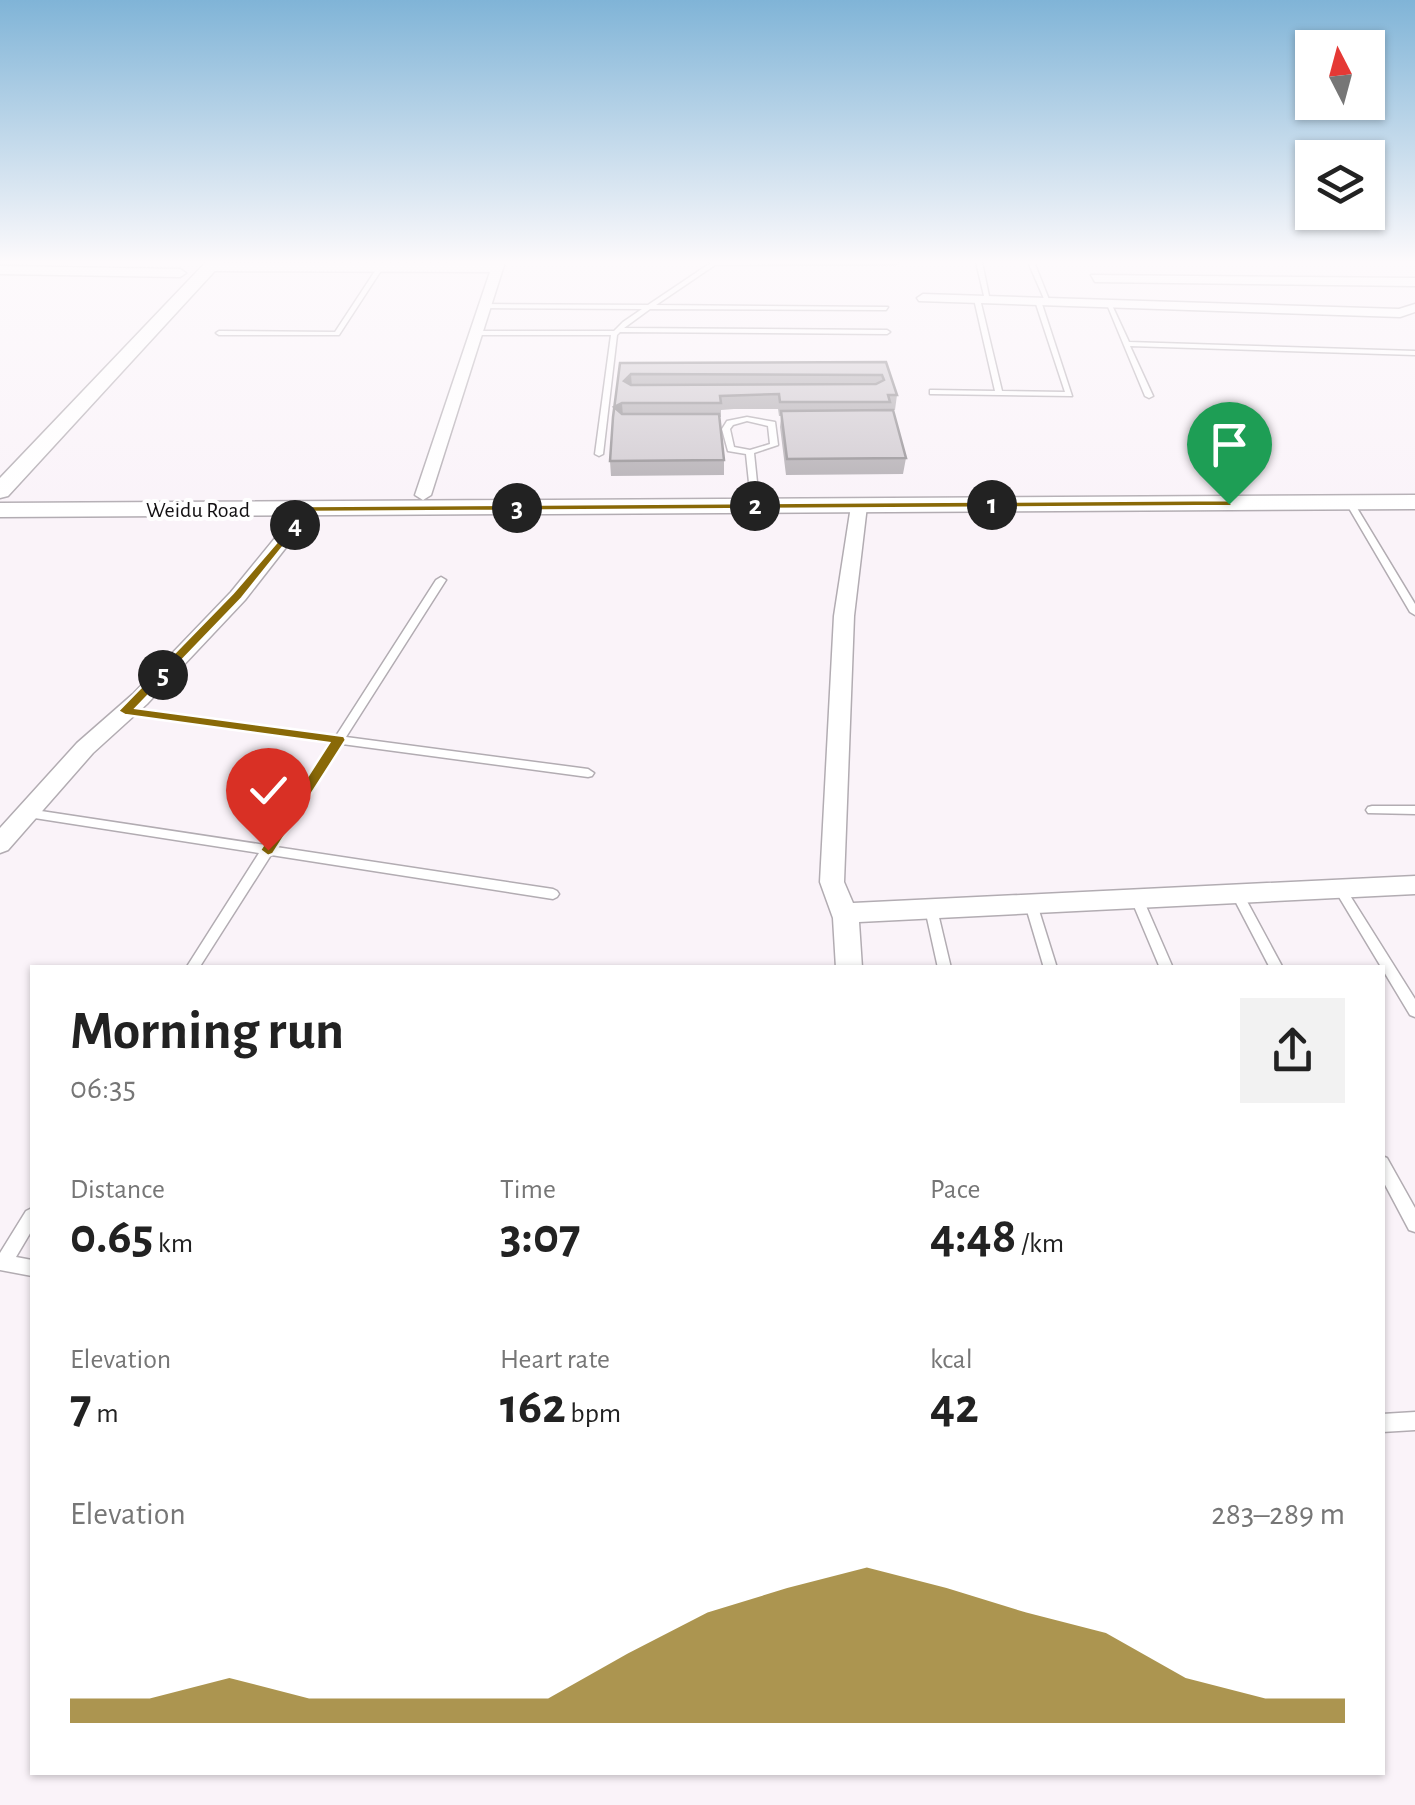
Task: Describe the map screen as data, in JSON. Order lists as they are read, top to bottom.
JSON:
{
  "streets": {
    "main road": ["Weidu Road"]
  },
  "north": "top",
  "page": {
    "pins": [
      "1",
      "2",
      "3",
      "4",
      "5"
    ],
    "heading": ["Morning run", "06:35"],
    "stats": [
      ["Distance", "0.65 km"],
      ["Time", "3:07"],
      ["Pace", "4:48 /km"],
      ["Elevation", "7 m"],
      ["Heart rate", "162 bpm"],
      ["kcal", "42"]
    ],
    "chart": ["Elevation", "283–289 m"]
  }
}
